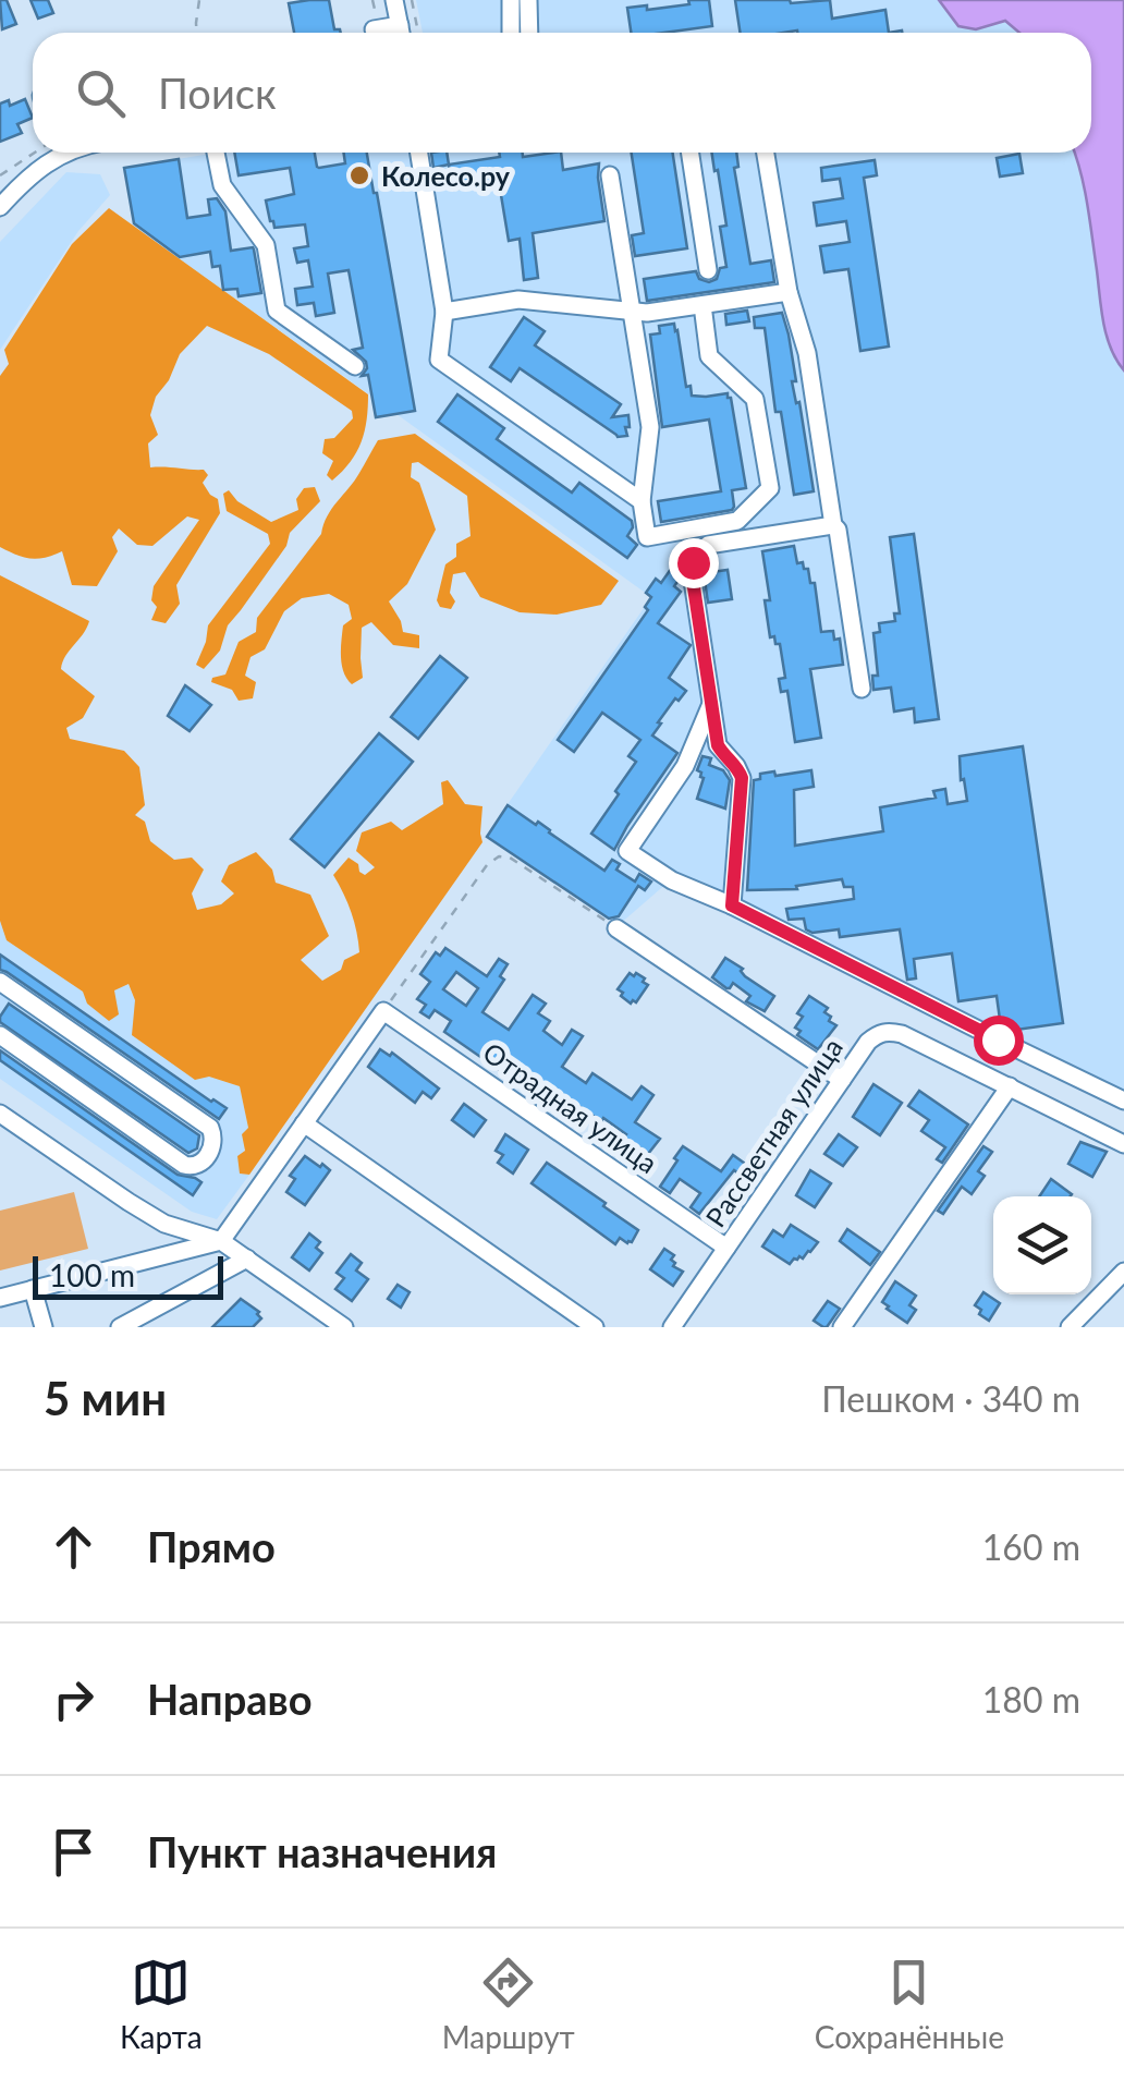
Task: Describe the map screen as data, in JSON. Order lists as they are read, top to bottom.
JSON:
{
  "streets": {
    "street": ["Отрадная улица", "Рассветная улица"]
  },
  "crossings": [
    ["Отрадная улица", "Рассветная улица"]
  ],
  "places": ["Колесо.ру"],
  "scale_bar": "100 m",
  "page": {
    "search": "Поиск",
    "scale": "100 m",
    "heading": ["5 мин", "Пешком · 340 m"],
    "list": [
      ["Прямо", "160 m"],
      ["Направо", "180 m"],
      "Пункт назначения"
    ],
    "nav": ["Карта", "Маршрут", "Сохранённые"]
  }
}
